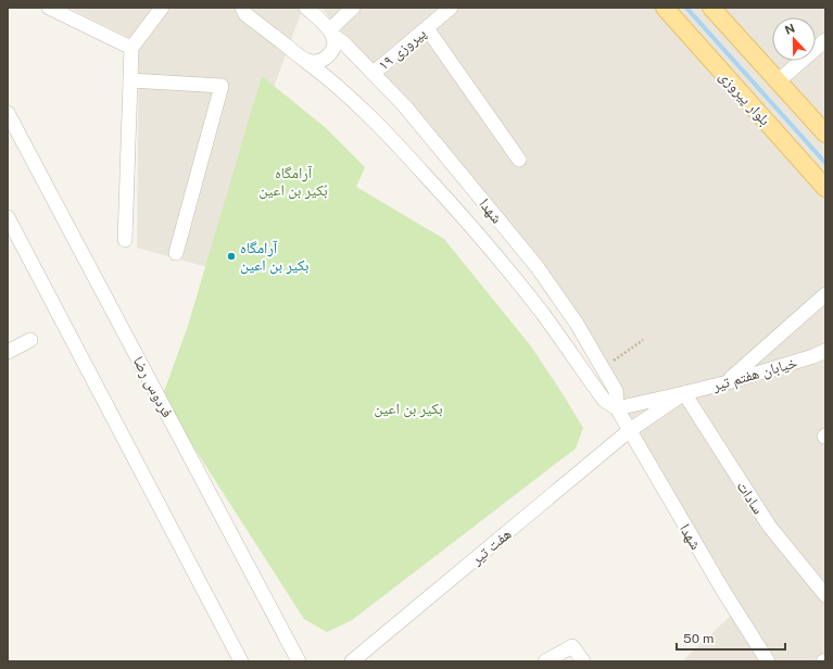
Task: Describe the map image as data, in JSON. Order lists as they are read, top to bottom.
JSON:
{
  "streets": {
    "main road": ["بلوار پیروزی"],
    "street": [
      "پیروزی ۱۹",
      "شهدا",
      "خیابان هفتم تیر",
      "فردوس رضا",
      "سادات",
      "هفت تیر"
    ]
  },
  "crossings": [
    ["پیروزی ۱۹", "شهدا"],
    ["شهدا", "خیابان هفتم تیر"],
    ["شهدا", "هفت تیر"],
    ["خیابان هفتم تیر", "سادات"],
    ["خیابان هفتم تیر", "هفت تیر"],
    ["سادات", "هفت تیر"]
  ],
  "parks": ["آرامگاه بُکیر بن اعین", "بکیر بن اعین"],
  "places": ["آرامگاه بکیر بن اعین"],
  "scale_bar": "50 m",
  "north": "top"
}
